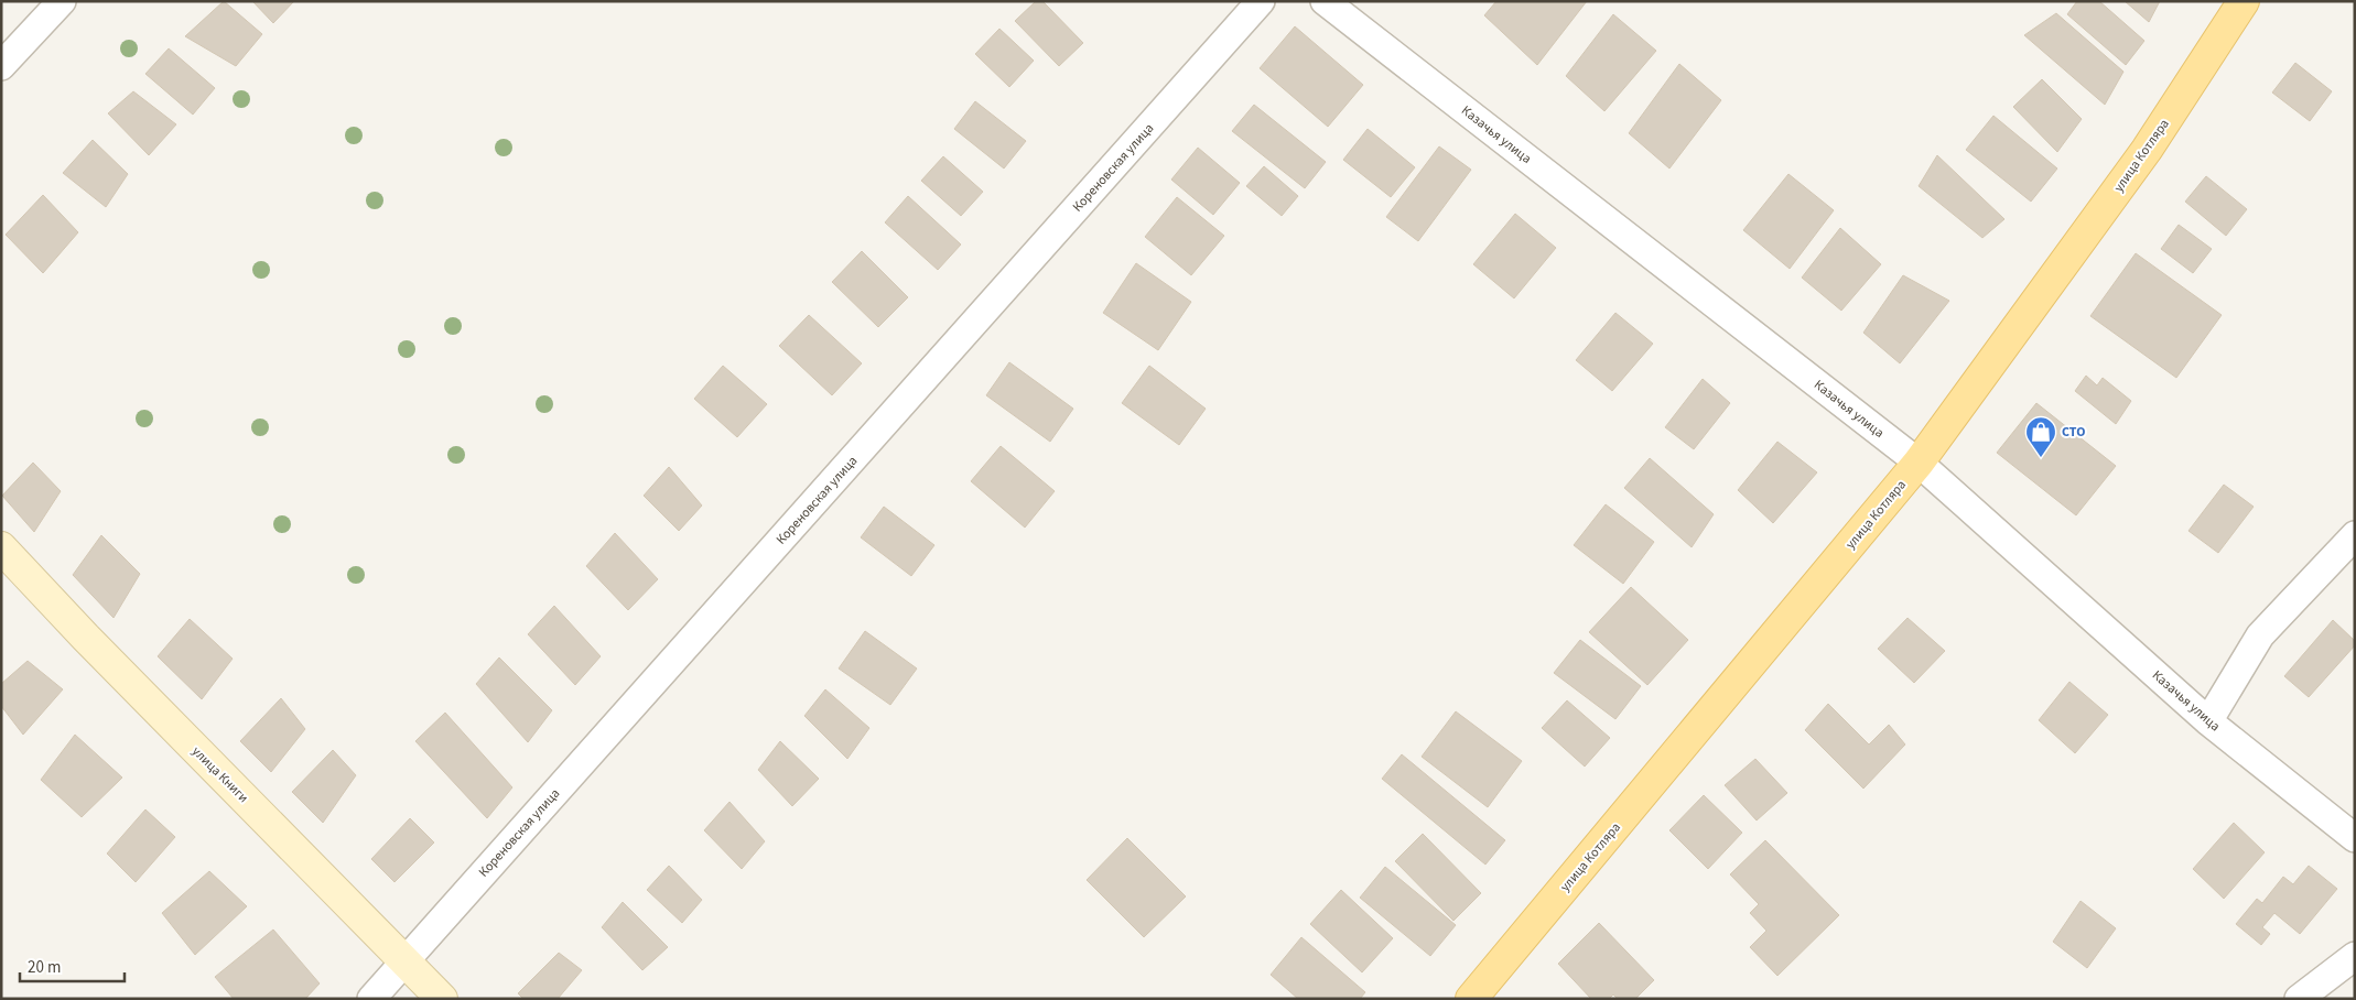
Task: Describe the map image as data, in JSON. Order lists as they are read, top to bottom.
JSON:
{
  "streets": {
    "main road": ["улица Котляра"],
    "street": ["Казачья улица", "Кореновская улица", "улица Книги"]
  },
  "crossings": [
    ["Казачья улица", "улица Котляра"],
    ["Кореновская улица", "улица Книги"]
  ],
  "places": {
    "shop": ["СТО"]
  },
  "scale_bar": "20 m"
}
